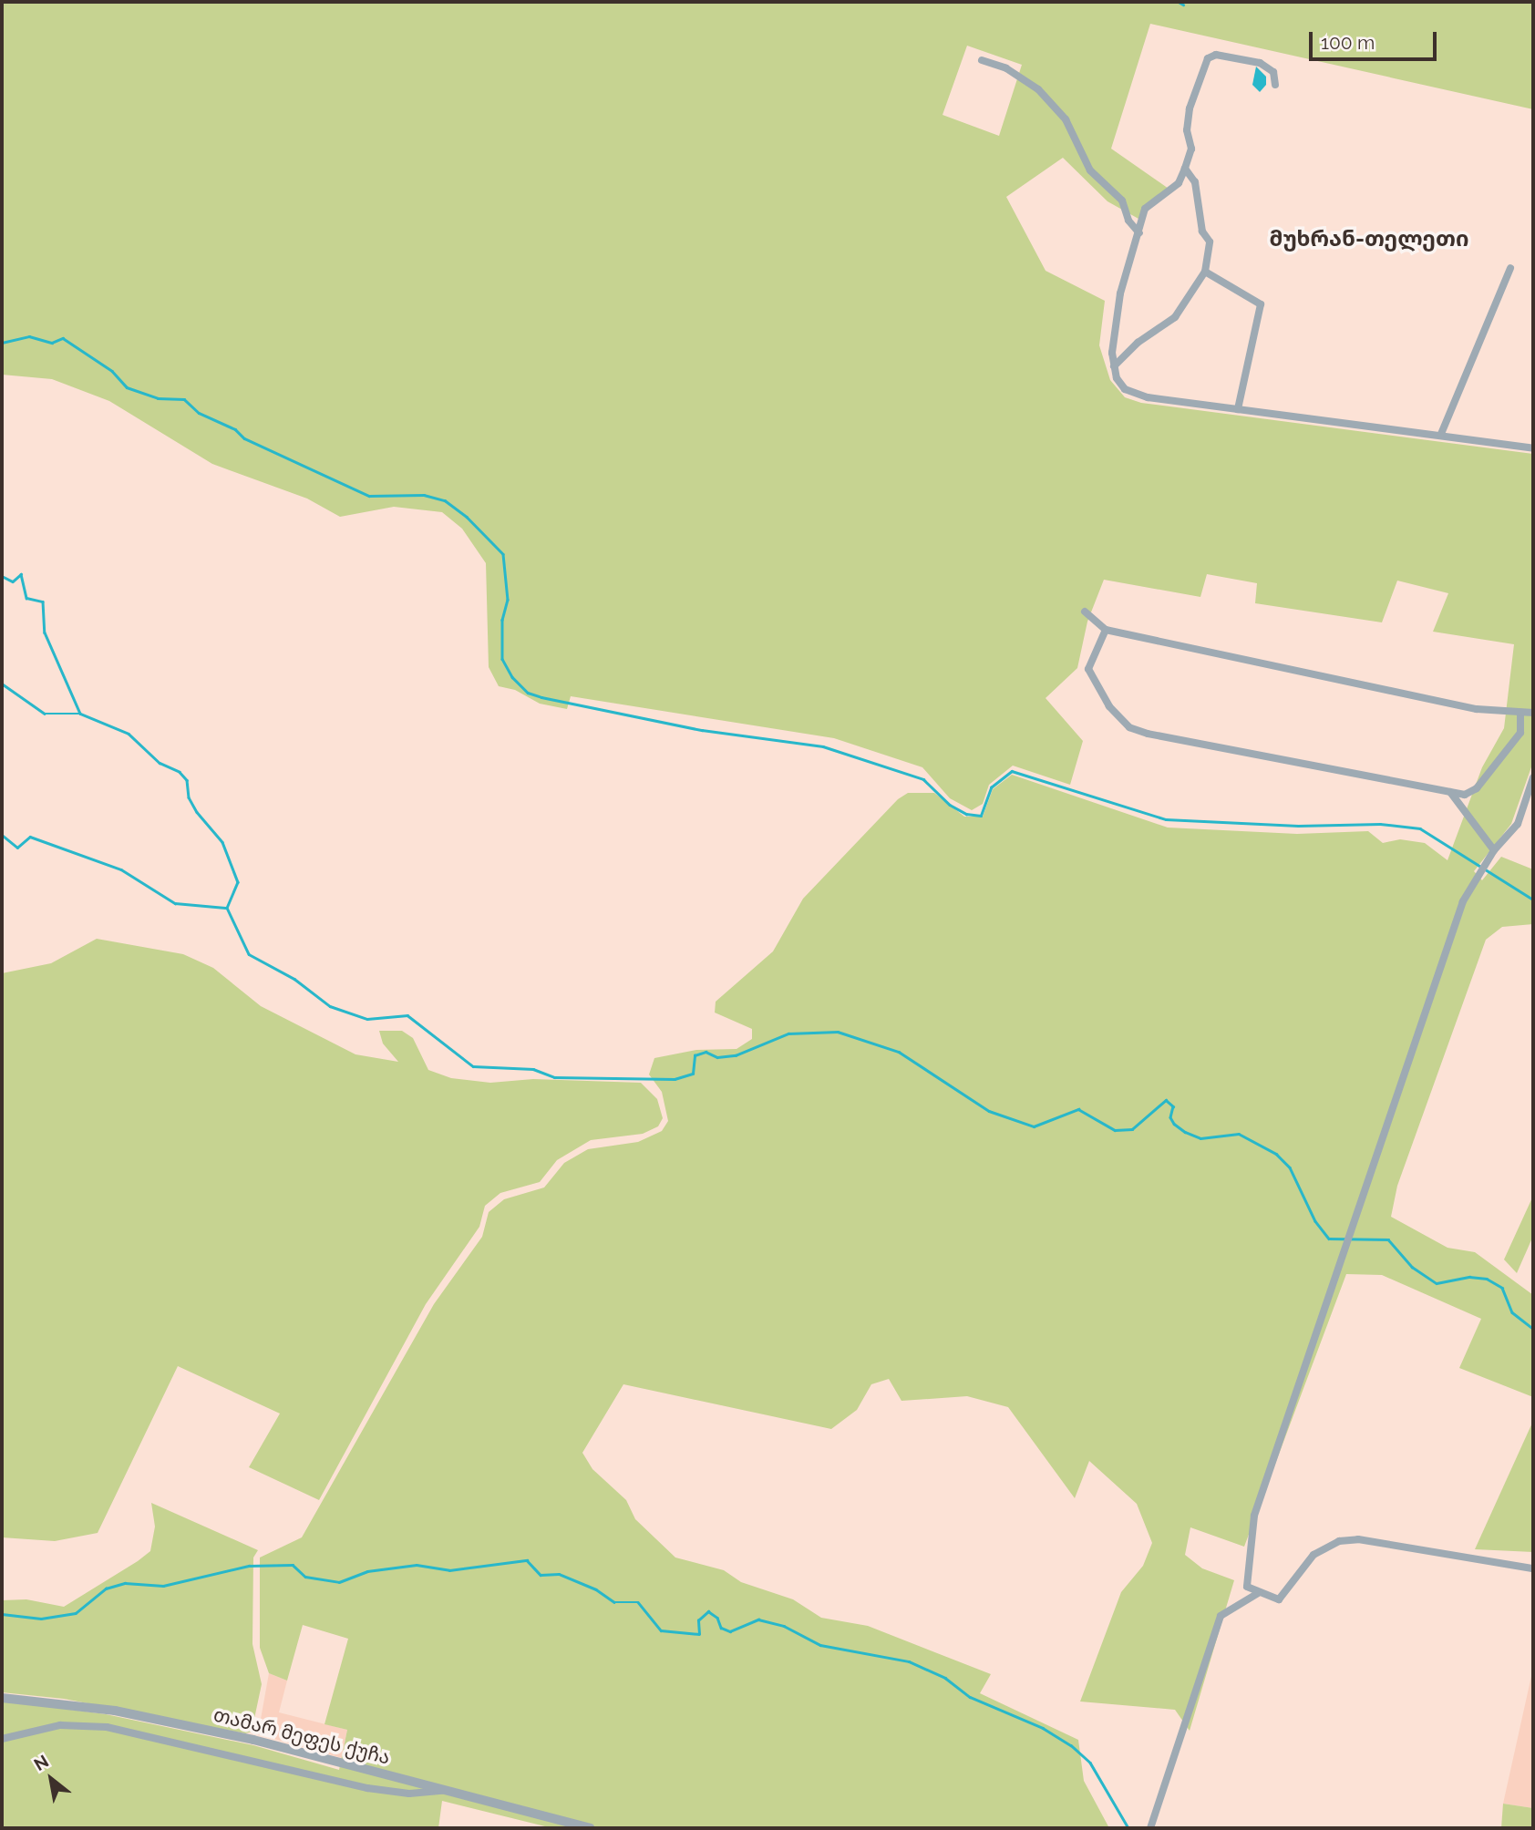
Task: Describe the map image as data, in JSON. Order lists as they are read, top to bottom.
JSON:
{
  "streets": {
    "street": ["თამარ მეფეს ქუჩა"]
  },
  "districts": ["მუხრან-თელეთი"],
  "scale_bar": "100 m",
  "north": "top left"
}
